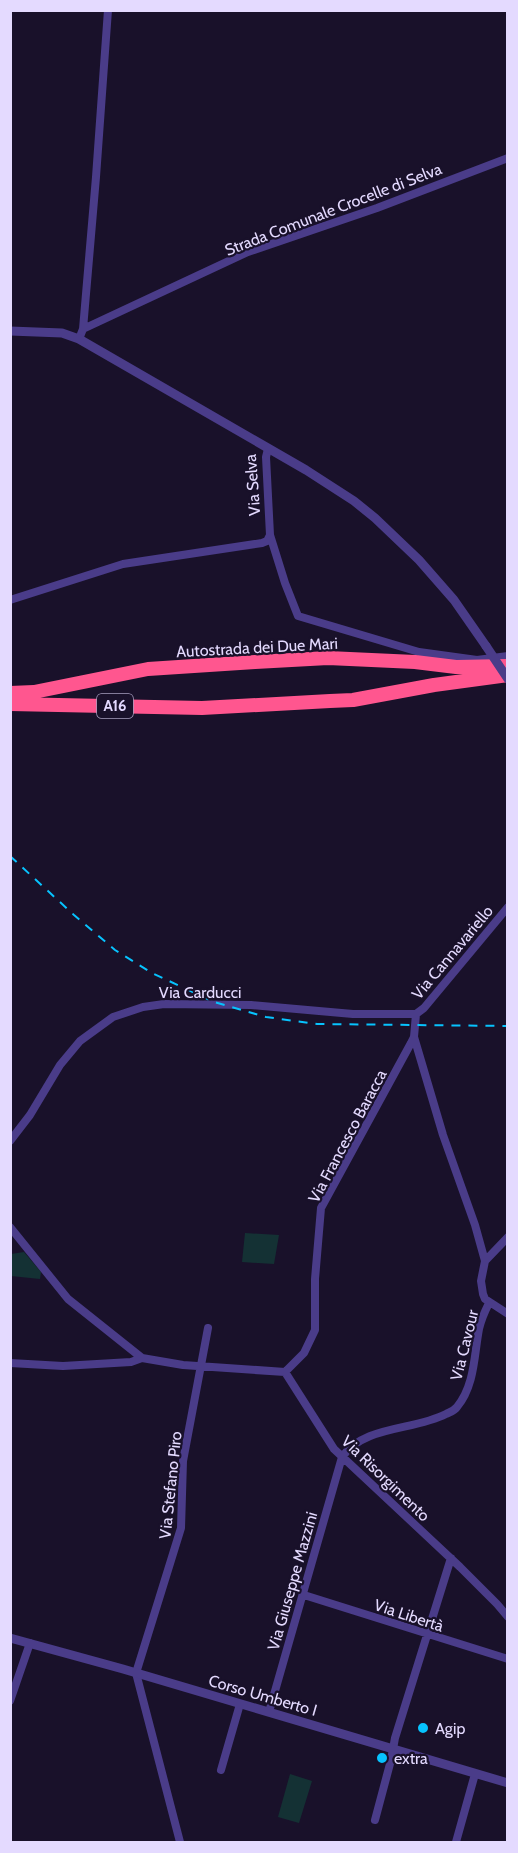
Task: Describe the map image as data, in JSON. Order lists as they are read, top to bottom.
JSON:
{
  "streets": {
    "highway": ["Autostrada dei Due Mari", "A16"],
    "street": [
      "Strada Comunale Crocelle di Selva",
      "Via Selva",
      "Via Cannavariello",
      "Via Carducci",
      "Via Francesco Baracca",
      "Via Cavour",
      "Via Risorgimento",
      "Via Stefano Piro",
      "Via Giuseppe Mazzini",
      "Via Libertà",
      "Corso Umberto I"
    ]
  },
  "crossings": [
    ["Via Cannavariello", "Via Carducci"],
    ["Via Cannavariello", "Via Francesco Baracca"],
    ["Via Carducci", "Via Francesco Baracca"],
    ["Via Francesco Baracca", "Via Risorgimento"],
    ["Via Cavour", "Via Risorgimento"],
    ["Via Cavour", "Via Giuseppe Mazzini"],
    ["Via Risorgimento", "Via Giuseppe Mazzini"],
    ["Via Stefano Piro", "Corso Umberto I"],
    ["Via Giuseppe Mazzini", "Via Libertà"],
    ["Via Giuseppe Mazzini", "Corso Umberto I"]
  ],
  "places": ["Agip", "extra"]
}
